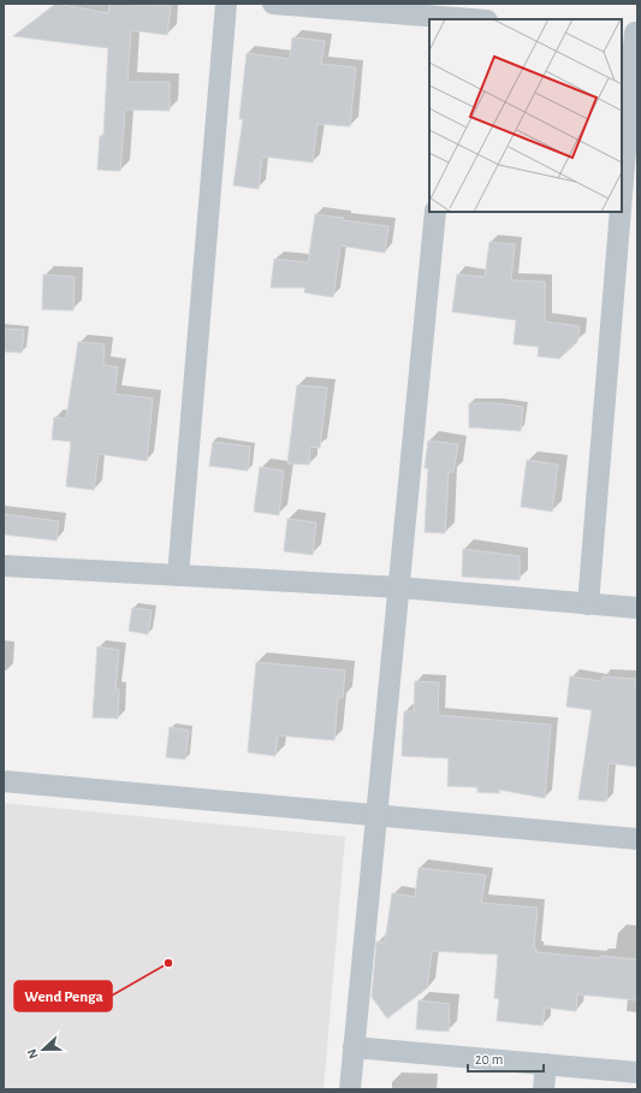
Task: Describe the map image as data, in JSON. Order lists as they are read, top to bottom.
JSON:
{
  "places": ["Wend Penga"],
  "scale_bar": "20 m",
  "north": "left"
}
